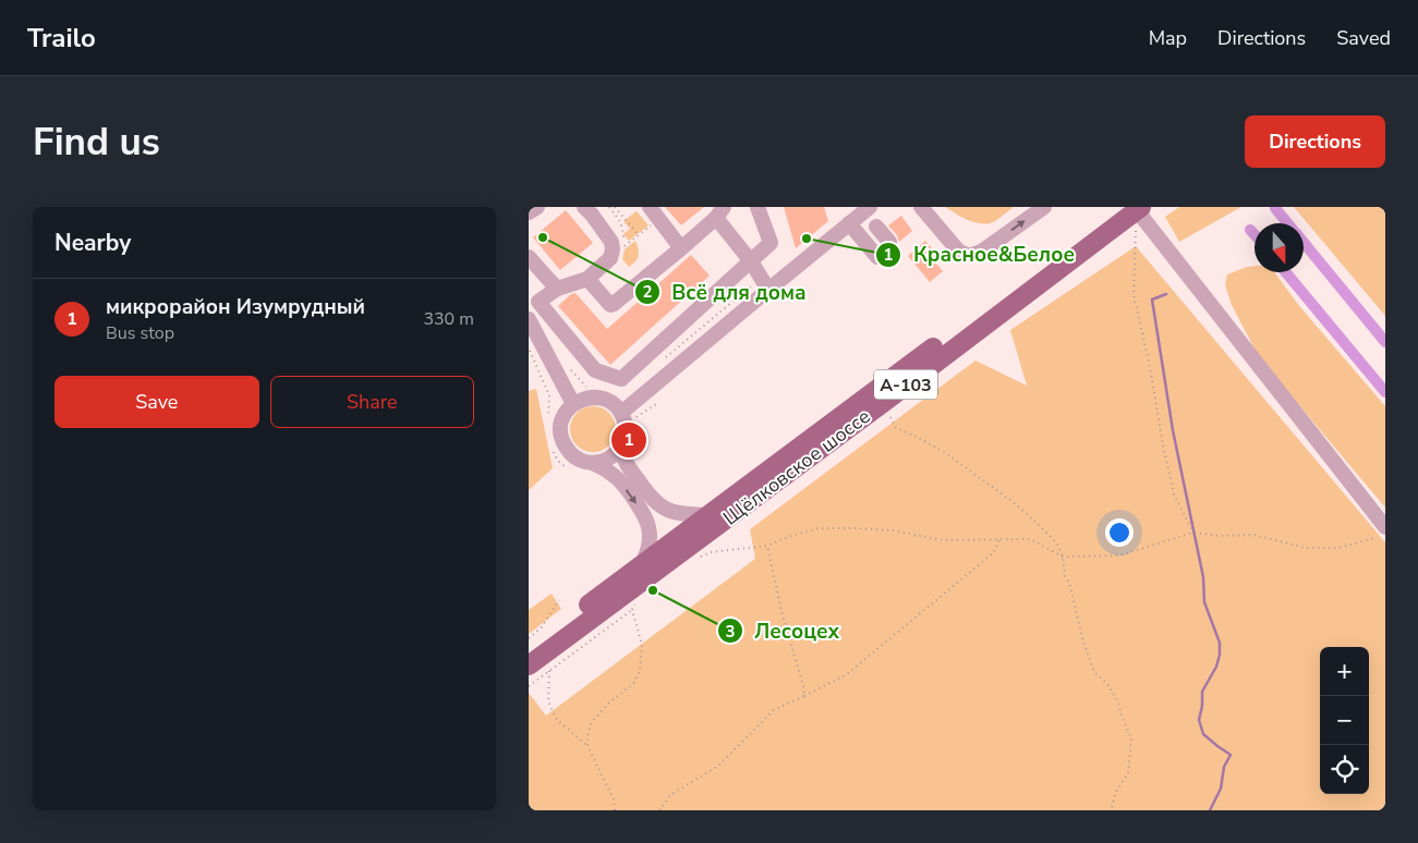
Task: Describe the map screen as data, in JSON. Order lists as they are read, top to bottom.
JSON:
{
  "streets": {
    "main road": ["А-103", "Щёлковское шоссе"]
  },
  "places": ["Всё для дома", "Красное&Белое", "Лесоцех"],
  "north": "bottom",
  "page": {
    "header": "Trailo",
    "nav": ["Map", "Directions", "Saved"],
    "buttons": [
      "Directions",
      ["Save", "Share"]
    ],
    "title": "Find us",
    "heading": "Nearby",
    "list": [
      {
        "mark": "1",
        "name": "микрорайон Изумрудный",
        "note": "Bus stop",
        "value": "330 m"
      }
    ],
    "pins": "1",
    "map_buttons": ["+", "−"]
  }
}
